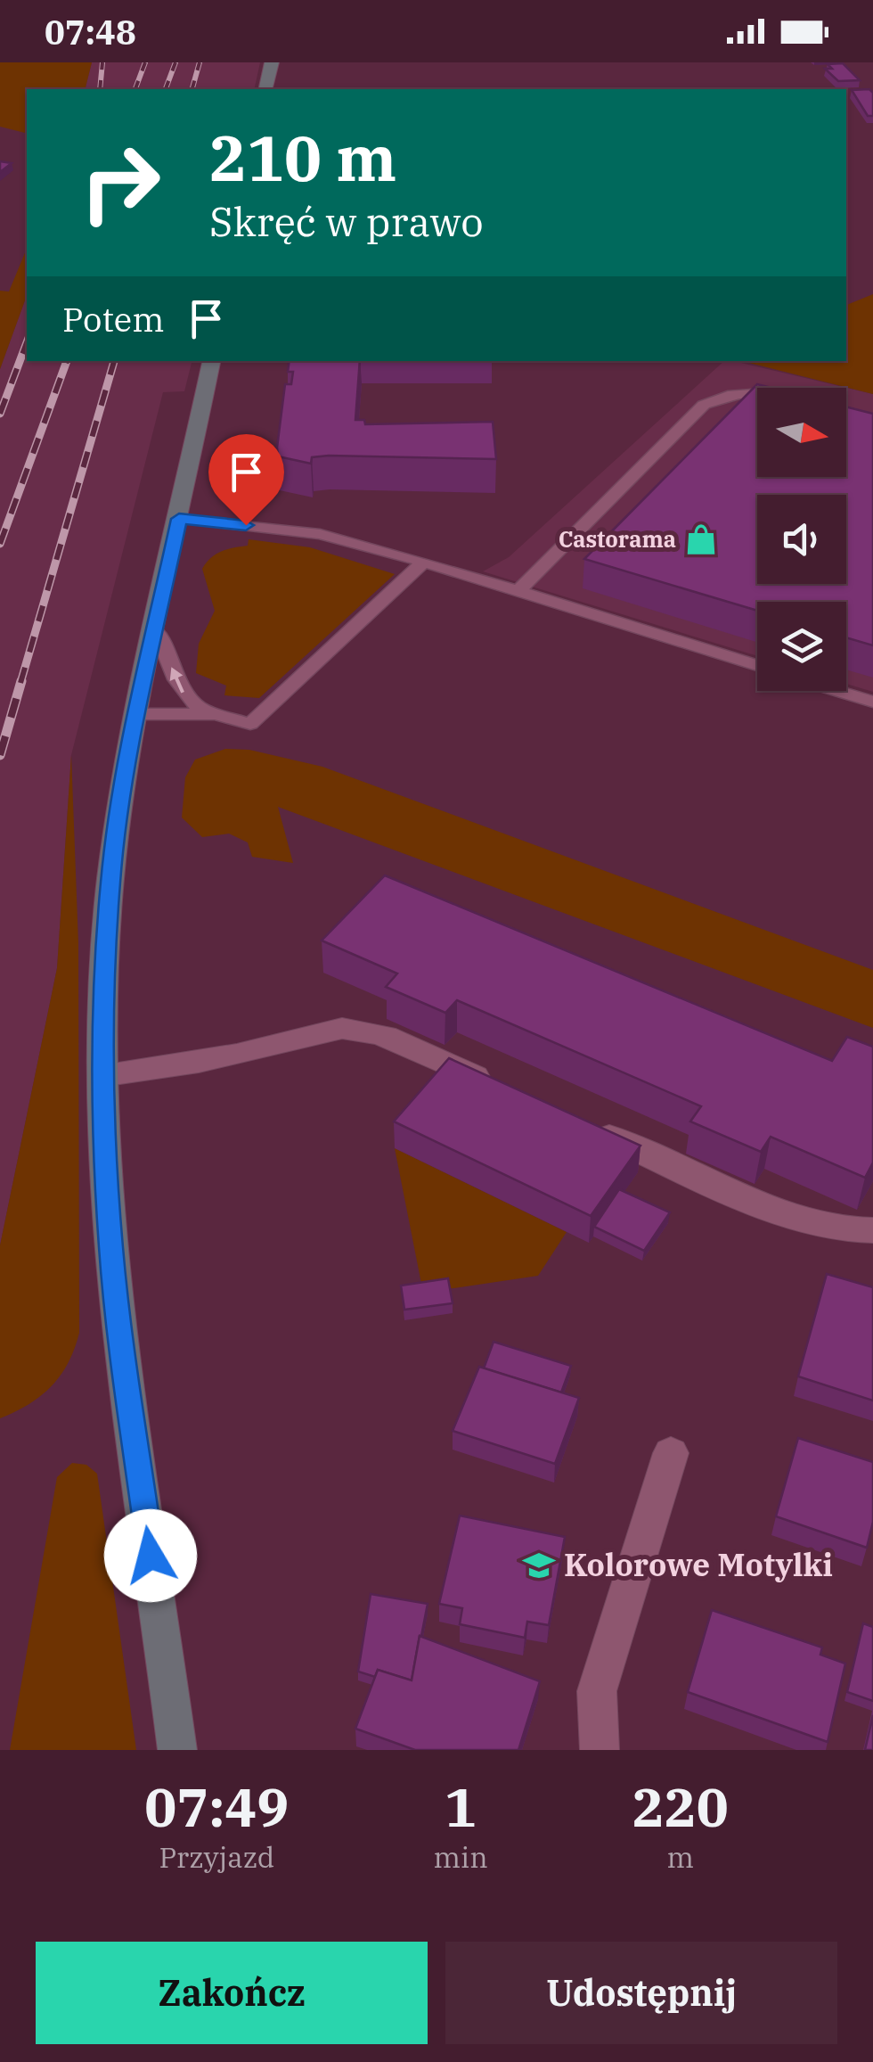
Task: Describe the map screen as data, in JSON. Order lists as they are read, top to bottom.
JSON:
{
  "places": {
    "shop": ["Castorama"],
    "school or university": ["Kolorowe Motylki"]
  },
  "north": "right",
  "page": {
    "status": "07:48",
    "turn": ["210 m", "Skręć w prawo"],
    "then": "Potem",
    "eta": [
      "07:49",
      "Przyjazd",
      "1",
      "min",
      "220",
      "m"
    ],
    "buttons": ["Zakończ", "Udostępnij"]
  }
}
